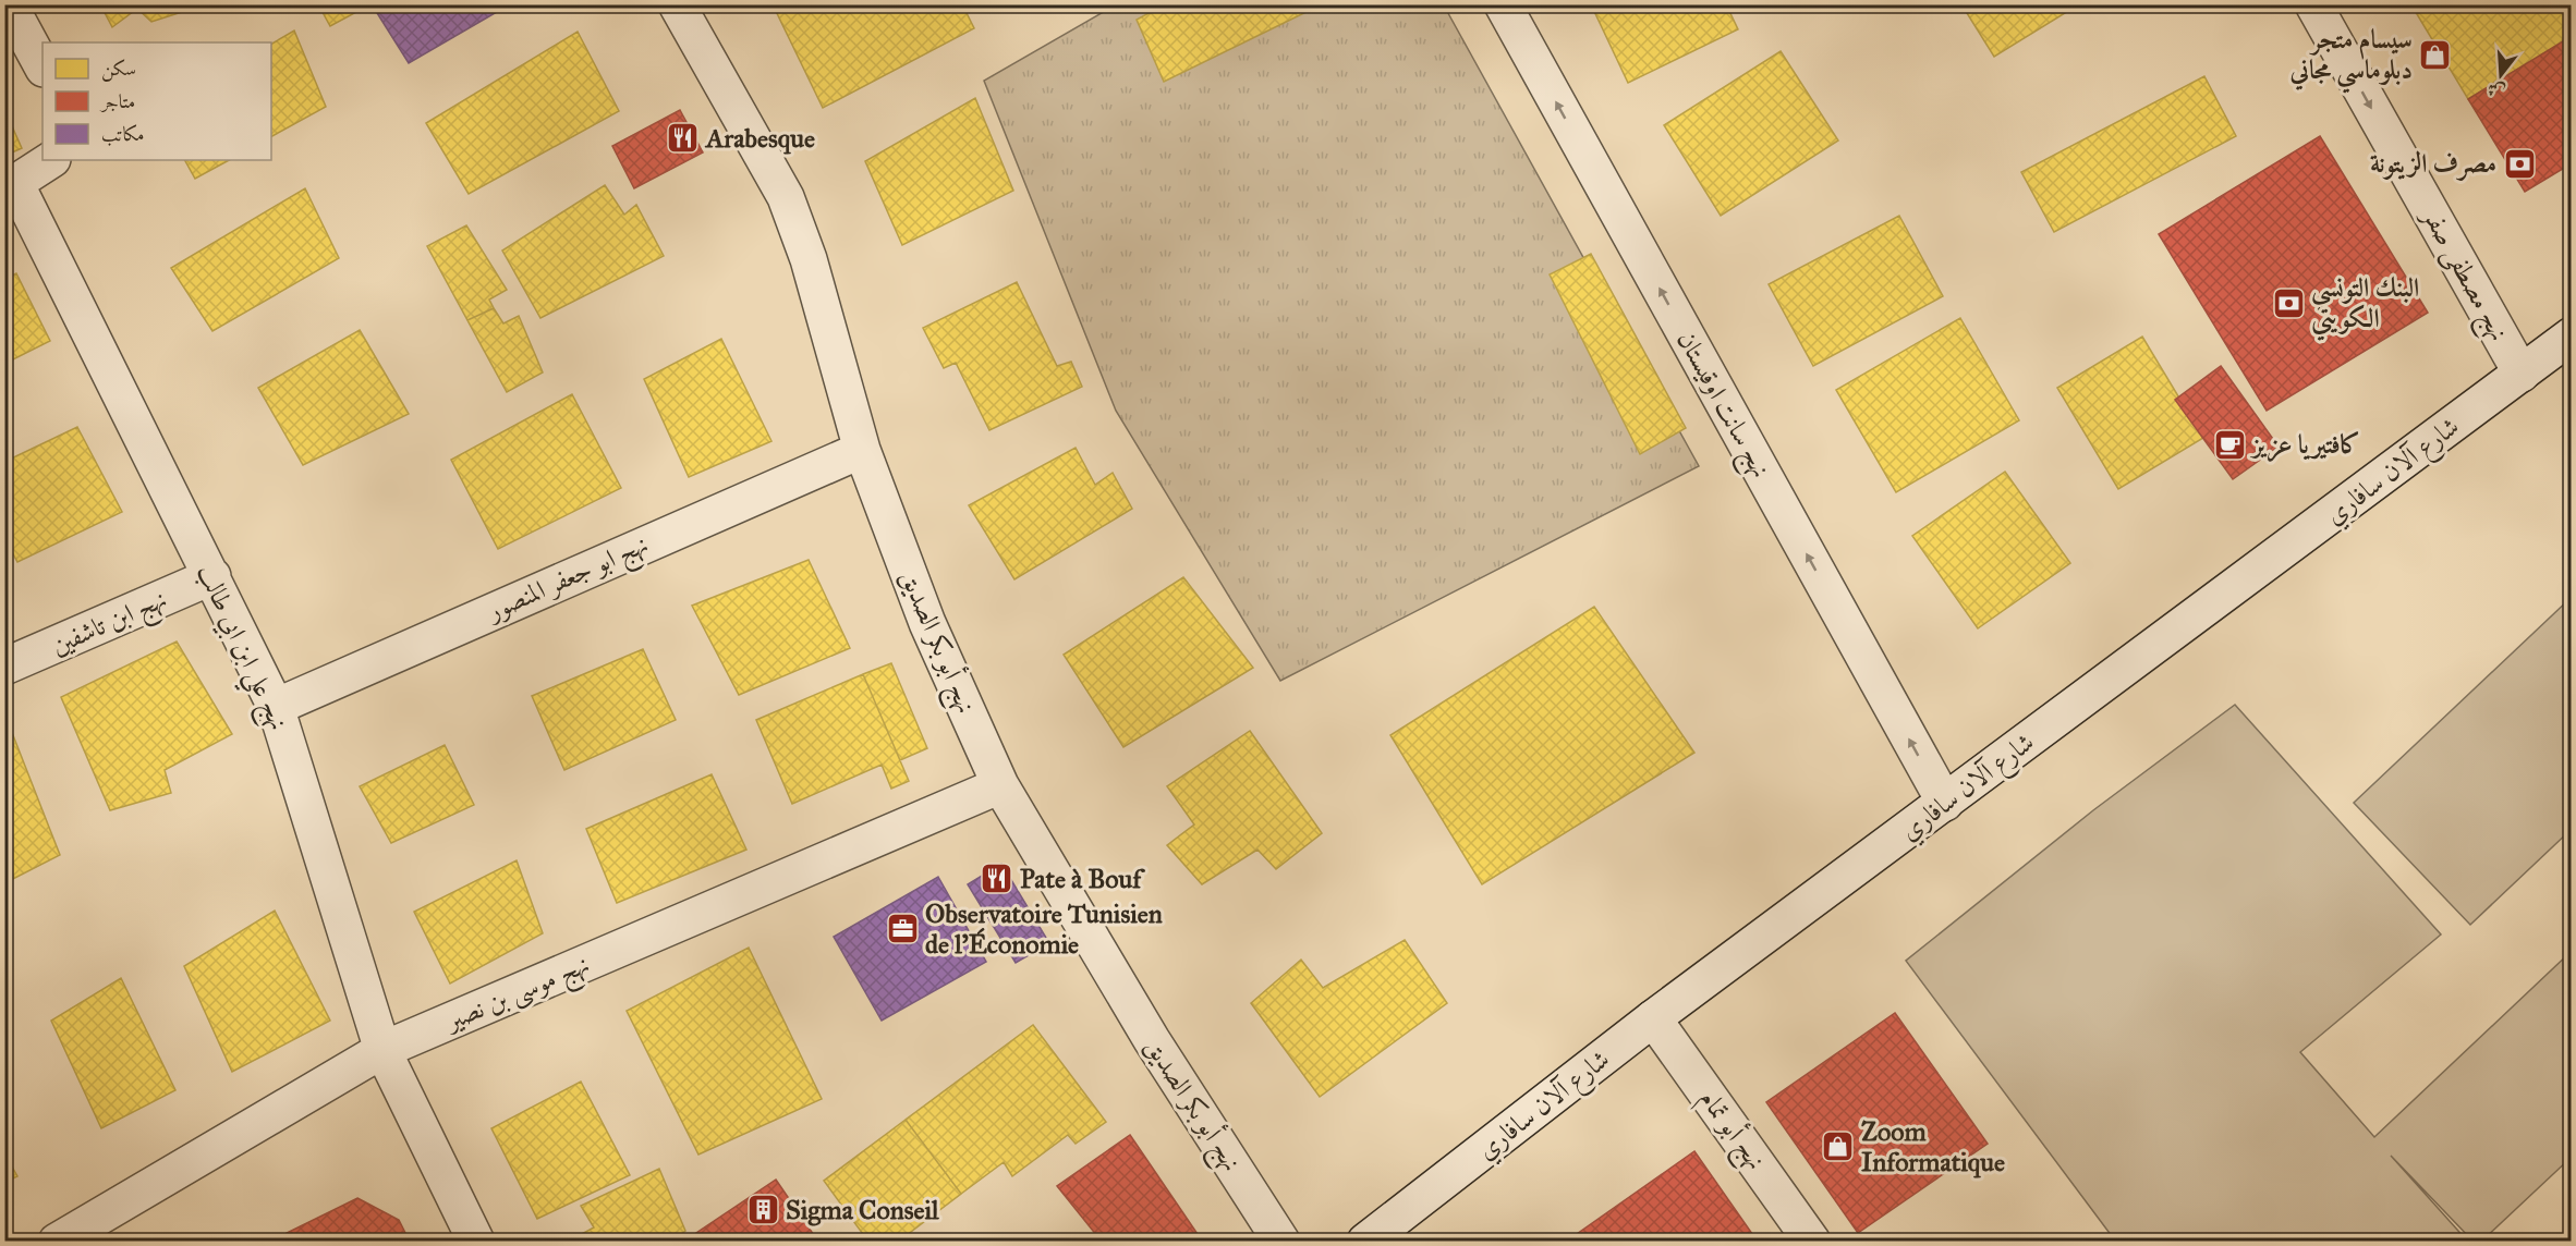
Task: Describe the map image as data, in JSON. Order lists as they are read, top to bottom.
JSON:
{
  "streets": {
    "street": [
      "نهج مصطفى صفر",
      "نهج سانت اوقيستان",
      "شارع آلان سافاري",
      "نهج ابو جعفر المنصور",
      "نهج ابن تاشفين",
      "نهج أبو بكر الصديق",
      "نهج علي ابن ابي طالب",
      "نهج موسى بن نصير",
      "نهج أبو تمام"
    ]
  },
  "crossings": [
    ["نهج مصطفى صفر", "شارع آلان سافاري"],
    ["نهج سانت اوقيستان", "شارع آلان سافاري"],
    ["شارع آلان سافاري", "نهج أبو تمام"],
    ["نهج ابو جعفر المنصور", "نهج أبو بكر الصديق"],
    ["نهج ابو جعفر المنصور", "نهج علي ابن ابي طالب"],
    ["نهج ابن تاشفين", "نهج علي ابن ابي طالب"],
    ["نهج أبو بكر الصديق", "نهج موسى بن نصير"],
    ["نهج علي ابن ابي طالب", "نهج موسى بن نصير"]
  ],
  "one_way": ["نهج مصطفى صفر", "نهج سانت اوقيستان"],
  "places": {
    "shop": ["سيسام متجر دبلوماسي مجاني", "Zoom Informatique"],
    "restaurant": ["Arabesque", "Pate à Bouf"],
    "bank": ["مصرف الزيتونة", "البنك التونسي الكويتي"],
    "cafe": ["كافتيريا عزيز"],
    "office": ["Observatoire Tunisien de l'Économie"],
    "building": ["Sigma Conseil"]
  },
  "legend": ["سكن", "متاجر", "مكاتب"],
  "north": "bottom"
}
